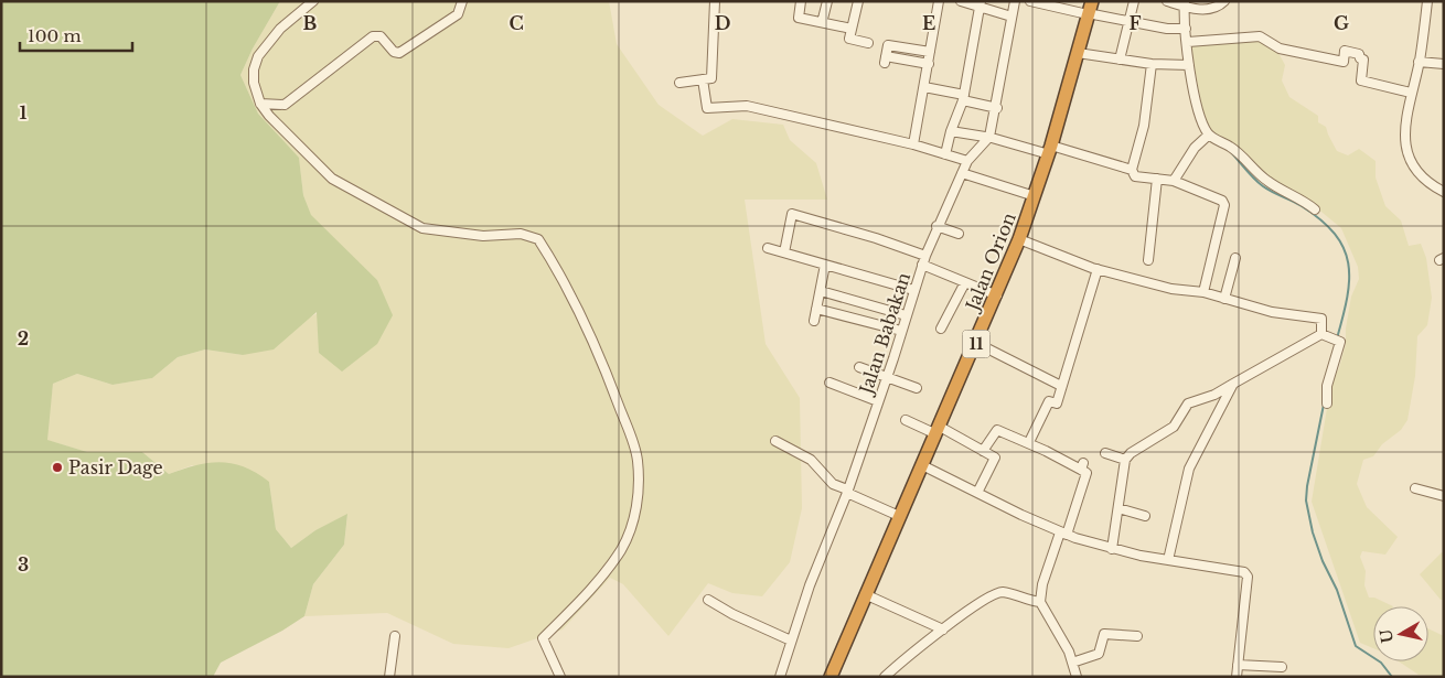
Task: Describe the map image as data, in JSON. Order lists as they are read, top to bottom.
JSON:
{
  "streets": {
    "highway": ["Jalan Orion", "11"],
    "street": ["Jalan Babakan"]
  },
  "places": ["Pasir Dage"],
  "scale_bar": "100 m",
  "north": "left",
  "grid": {
    "columns": [
      "B",
      "C",
      "D",
      "E",
      "F",
      "G"
    ],
    "rows": ["1", "2", "3"]
  }
}
